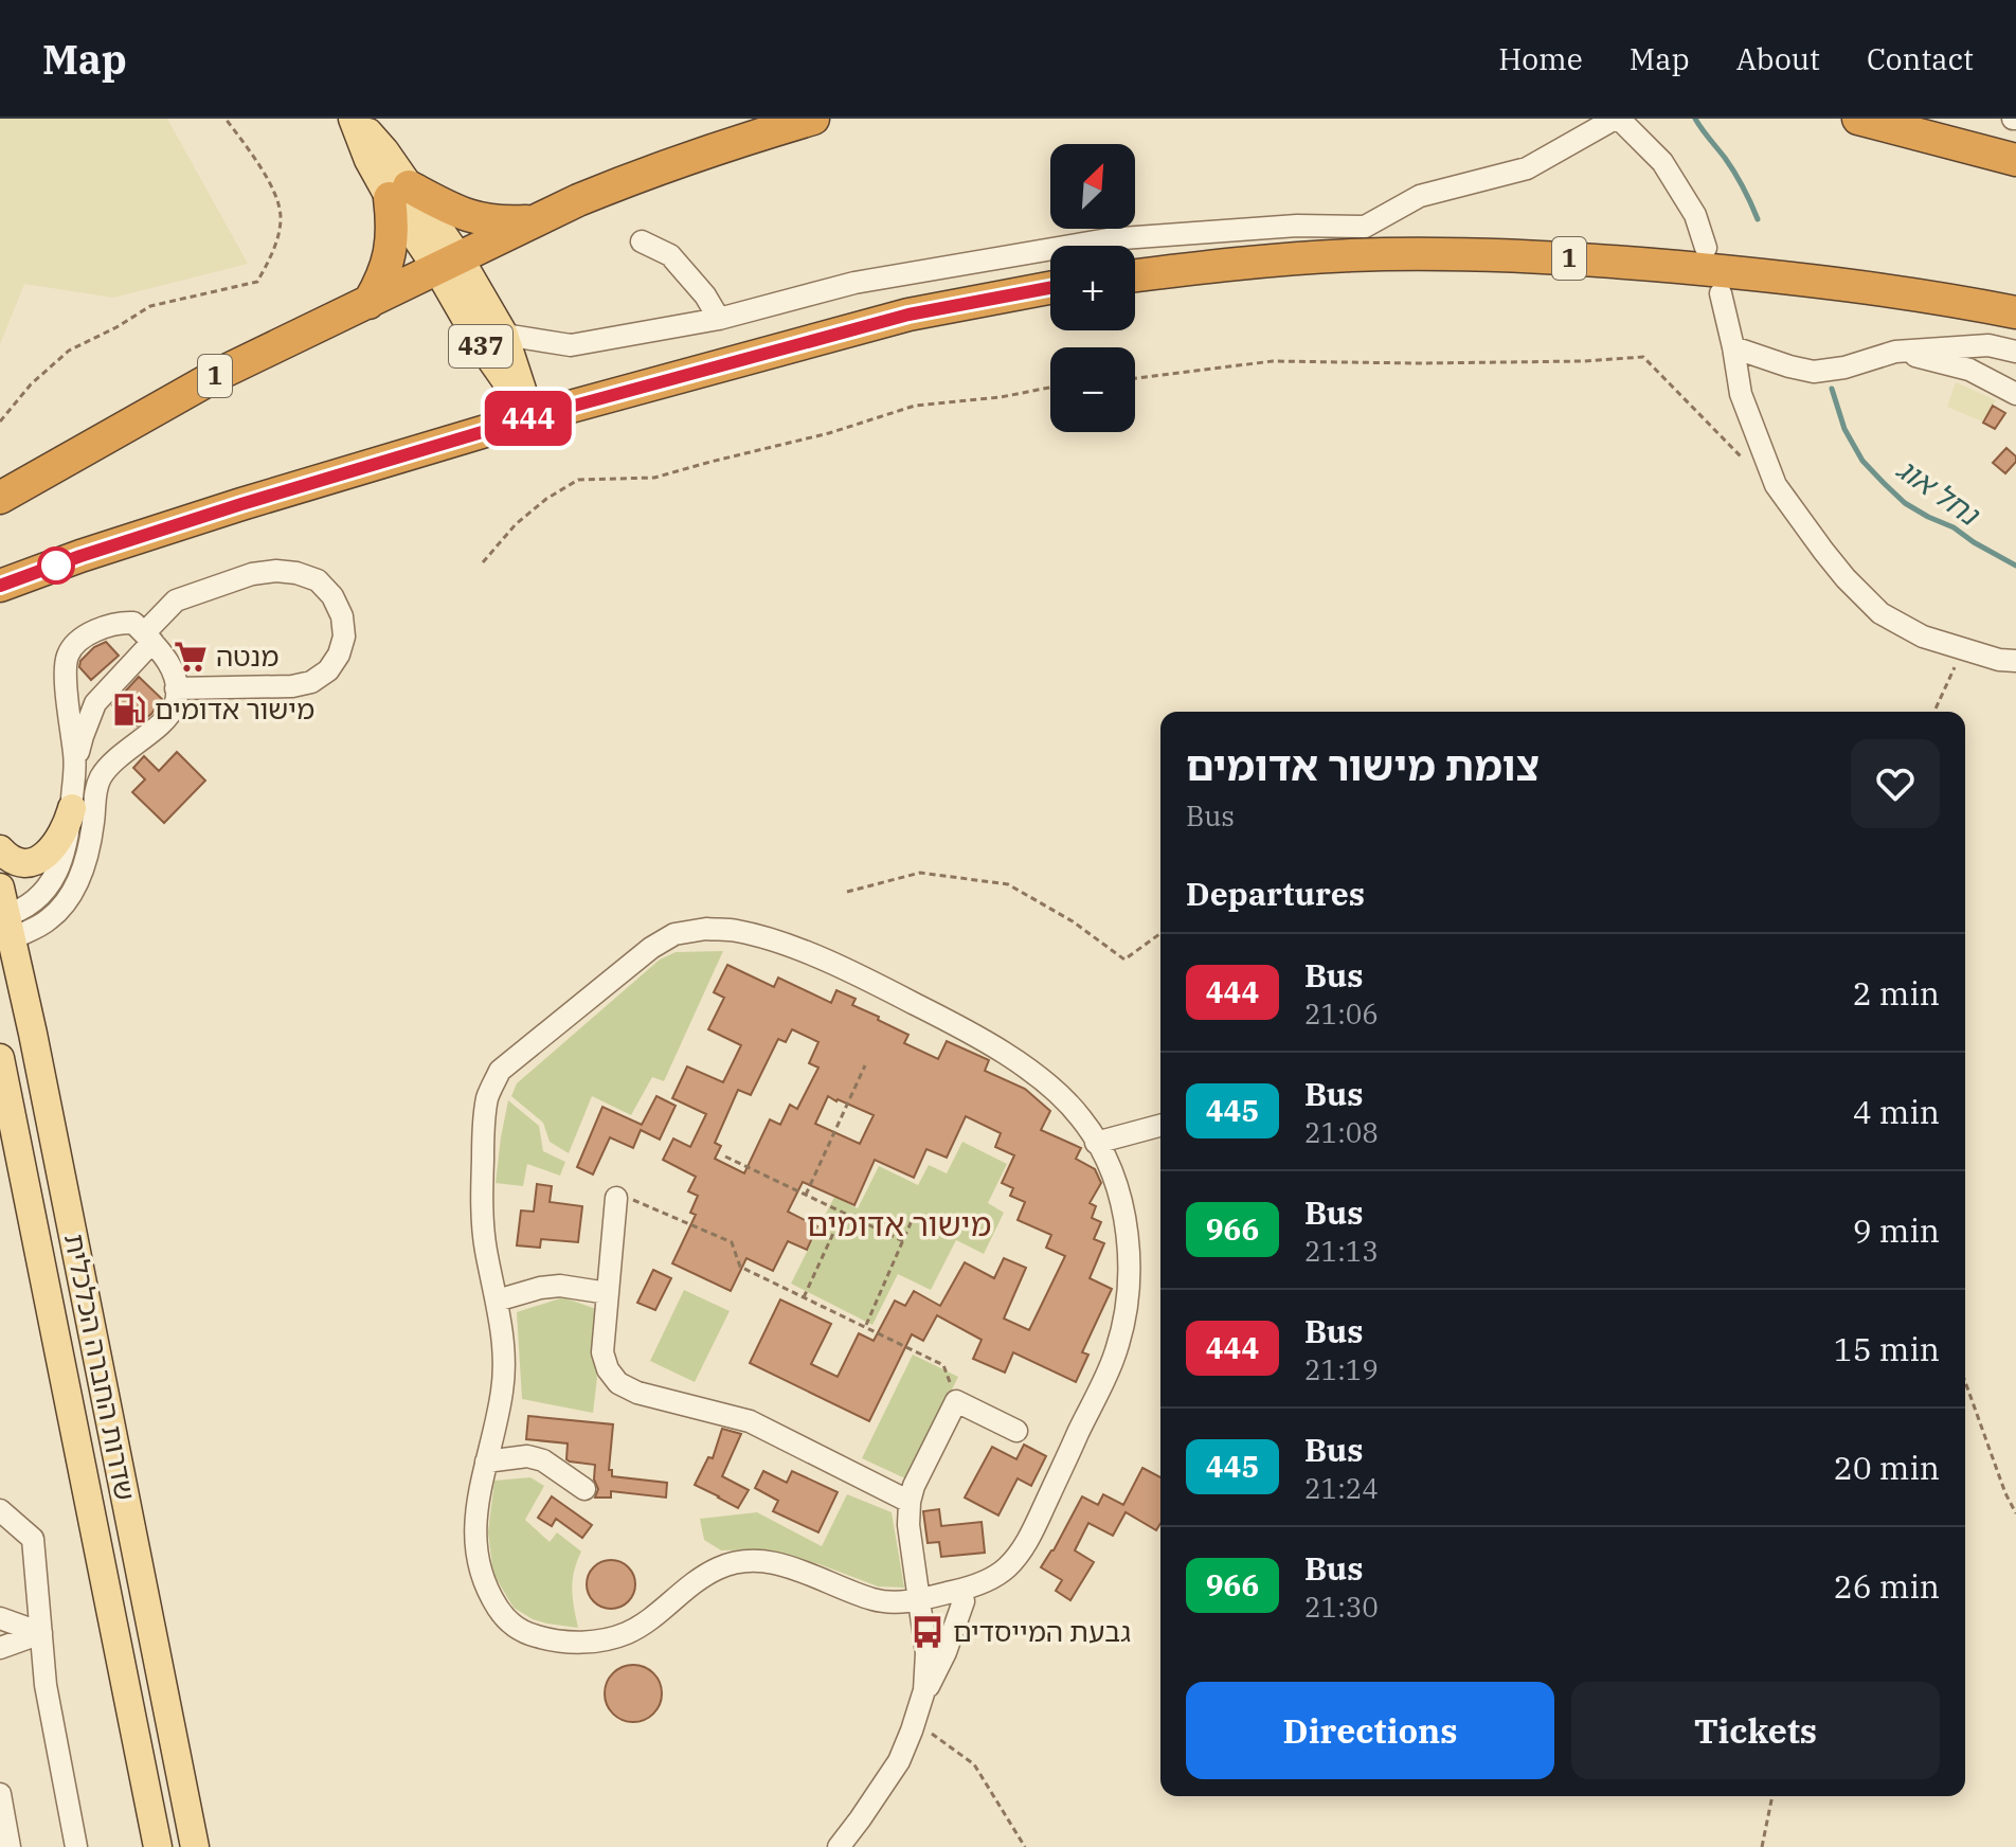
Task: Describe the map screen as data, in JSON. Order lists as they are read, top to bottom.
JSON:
{
  "streets": {
    "highway": ["1"],
    "main road": ["437", "שדרות החברה הכלכלית"]
  },
  "crossings": [
    ["1", "437"]
  ],
  "districts": ["מישור אדומים"],
  "water": ["נחל אוג"],
  "places": {
    "supermarket": ["מנטה"],
    "fuel station": ["מישור אדומים"],
    "bus stop": ["גבעת המייסדים"]
  },
  "lines": ["bus line 444"],
  "north": "top right",
  "page": {
    "header": "Map",
    "nav": [
      "Home",
      "Map",
      "About",
      "Contact"
    ],
    "on_map": "444",
    "map_buttons": ["+", "−"],
    "heading": [
      ["צומת מישור אדומים", "Bus"],
      "Departures"
    ],
    "list": [
      {
        "mark": "444",
        "name": "Bus",
        "note": "21:06",
        "value": "2 min"
      },
      {
        "mark": "445",
        "name": "Bus",
        "note": "21:08",
        "value": "4 min"
      },
      {
        "mark": "966",
        "name": "Bus",
        "note": "21:13",
        "value": "9 min"
      },
      {
        "mark": "444",
        "name": "Bus",
        "note": "21:19",
        "value": "15 min"
      },
      {
        "mark": "445",
        "name": "Bus",
        "note": "21:24",
        "value": "20 min"
      },
      {
        "mark": "966",
        "name": "Bus",
        "note": "21:30",
        "value": "26 min"
      }
    ],
    "buttons": ["Directions", "Tickets"]
  }
}
